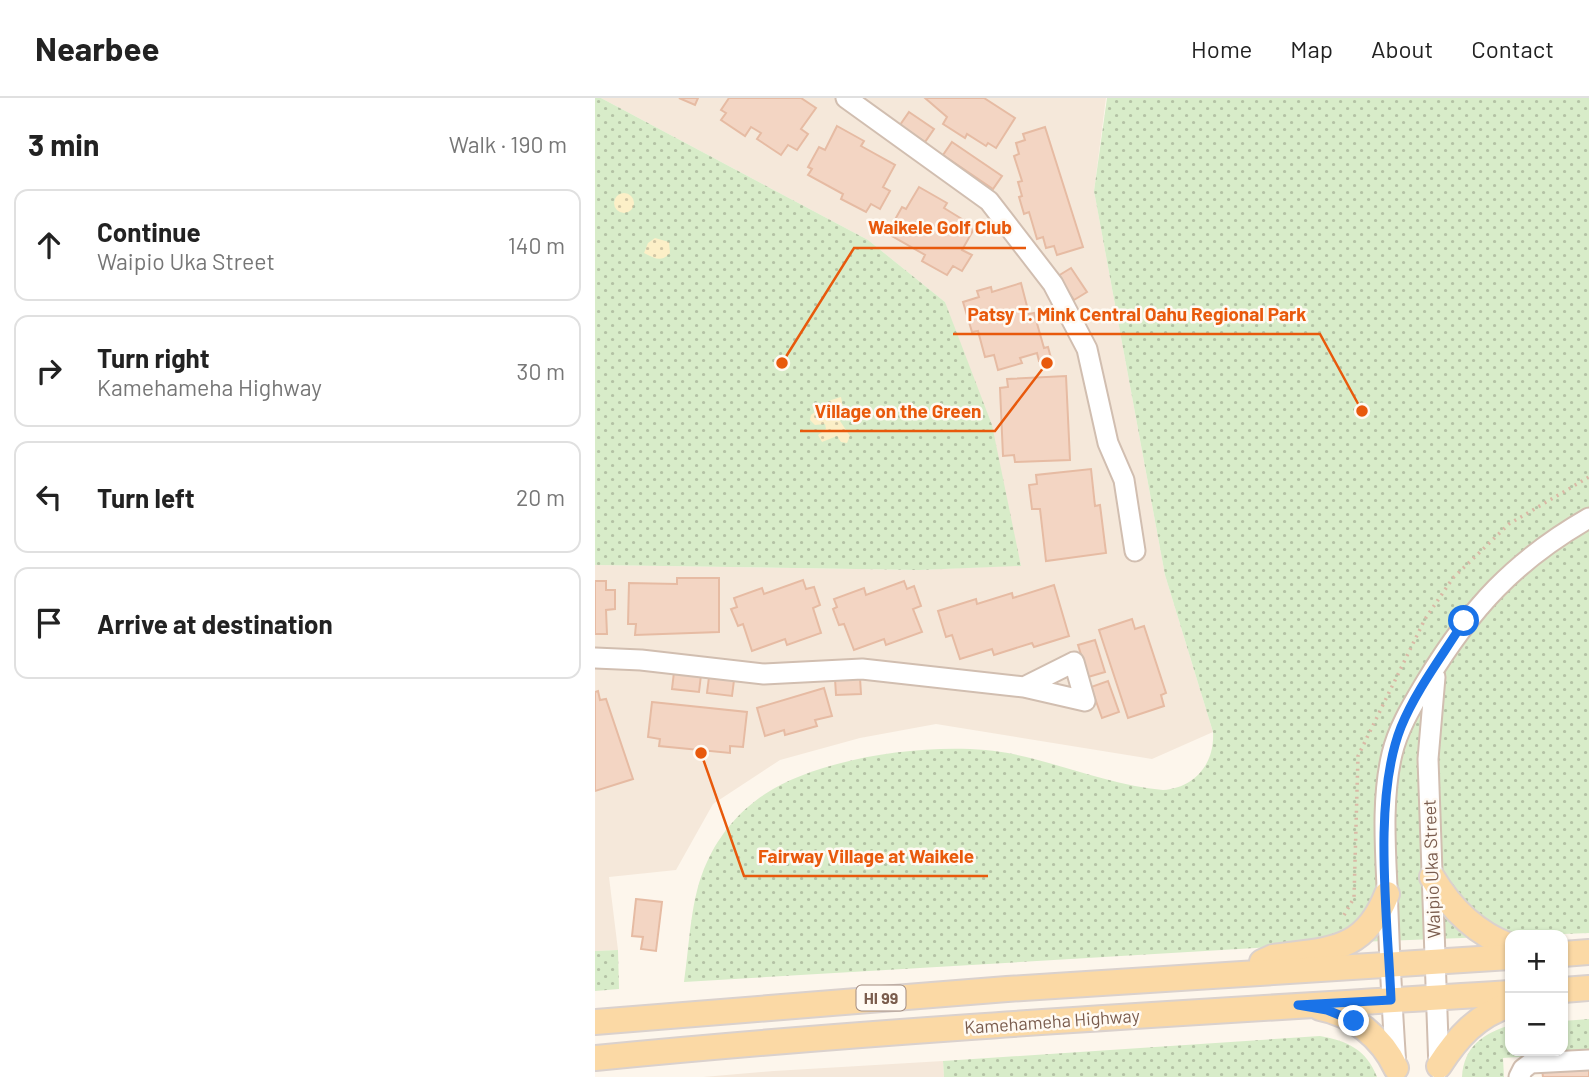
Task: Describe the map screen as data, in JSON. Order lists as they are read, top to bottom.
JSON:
{
  "streets": {
    "main road": ["HI 99", "Kamehameha Highway"],
    "street": ["Waipio Uka Street"]
  },
  "crossings": [
    ["Waipio Uka Street", "Kamehameha Highway"]
  ],
  "places": [
    "Waikele Golf Club",
    "Village on the Green",
    "Patsy T. Mink Central Oahu Regional Park",
    "Fairway Village at Waikele"
  ],
  "page": {
    "header": "Nearbee",
    "nav": [
      "Home",
      "Map",
      "About",
      "Contact"
    ],
    "heading": ["3 min", "Walk · 190 m"],
    "list": [
      ["Continue", "Waipio Uka Street", "140 m"],
      ["Turn right", "Kamehameha Highway", "30 m"],
      ["Turn left", "20 m"],
      "Arrive at destination"
    ],
    "map_buttons": ["+", "−"]
  }
}
